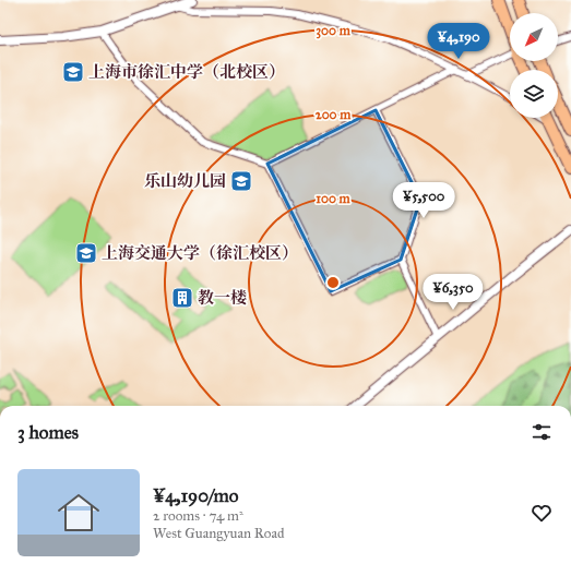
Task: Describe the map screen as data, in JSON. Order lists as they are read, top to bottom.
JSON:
{
  "places": {
    "school or university": ["上海市徐汇中学（北校区）", "乐山幼儿园", "上海交通大学（徐汇校区）"],
    "building": ["教一楼"]
  },
  "north": "bottom left",
  "page": {
    "price": ["¥4,190", "¥5,500", "¥6,350"],
    "heading": "3 homes",
    "list": [
      {
        "name": "¥4,190/mo",
        "note": "2 rooms · 74 m² · West Guangyuan Road"
      }
    ]
  },
  "rings": ["300 m", "200 m", "100 m"]
}
